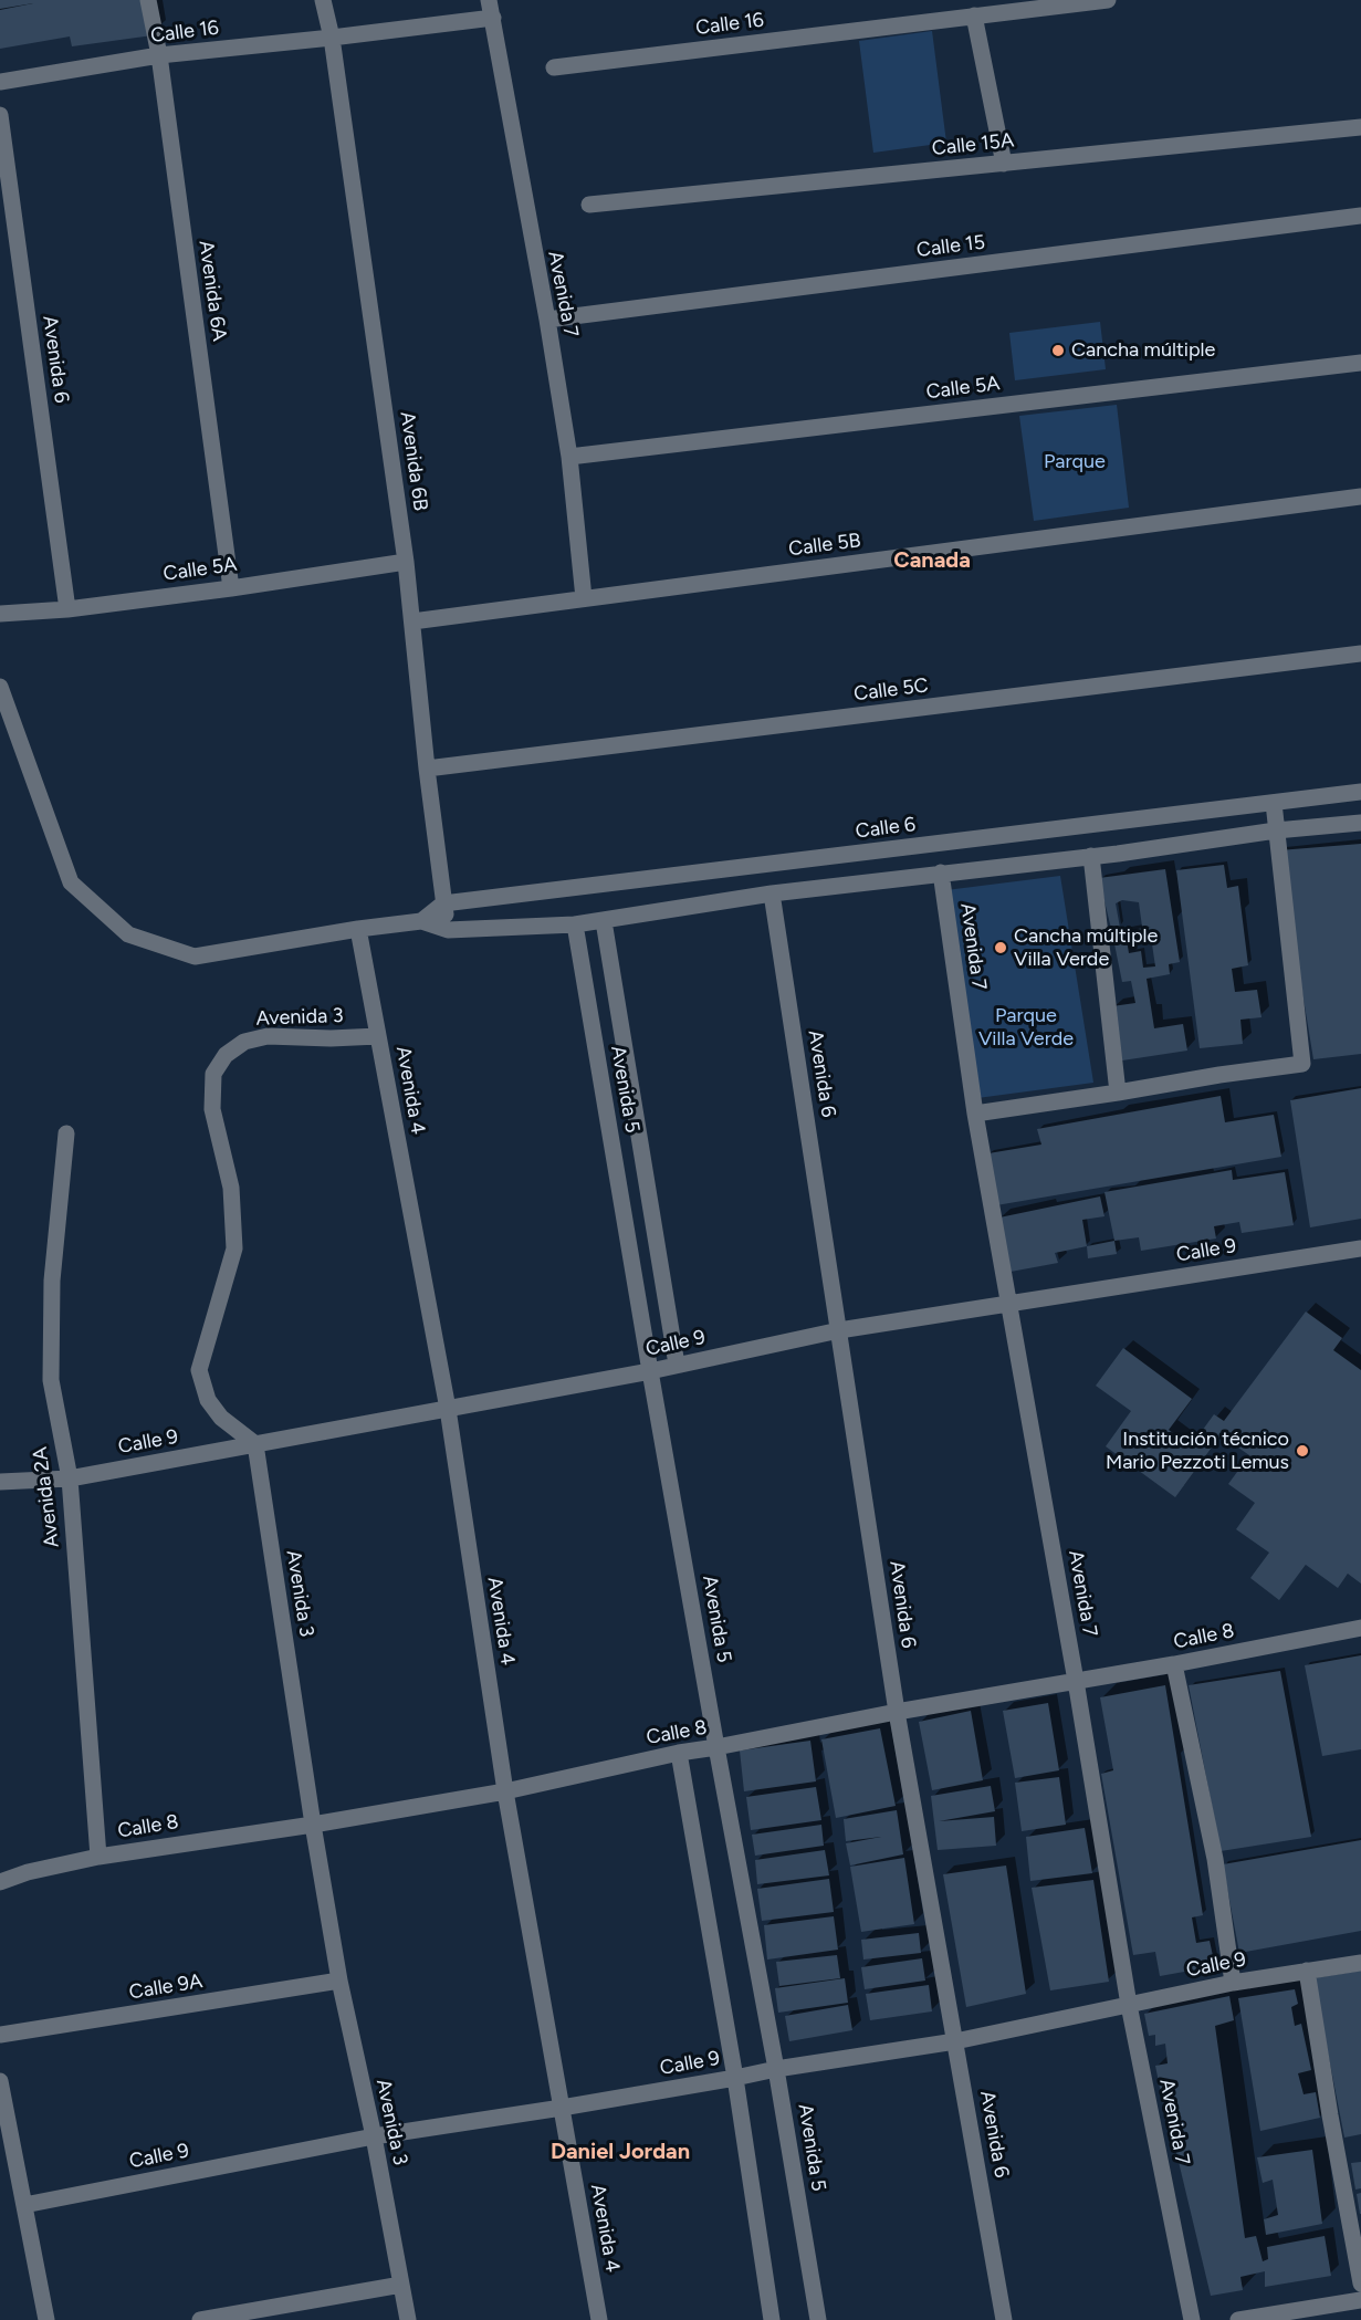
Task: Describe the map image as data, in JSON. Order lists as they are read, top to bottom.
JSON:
{
  "streets": {
    "street": [
      "Calle 16",
      "Calle 15A",
      "Calle 15",
      "Avenida 6A",
      "Avenida 7",
      "Avenida 6",
      "Calle 5A",
      "Avenida 6B",
      "Calle 5B",
      "Calle 5C",
      "Calle 6",
      "Avenida 3",
      "Avenida 5",
      "Avenida 4",
      "Calle 9",
      "Avenida 2A",
      "Calle 8",
      "Calle 9A"
    ]
  },
  "crossings": [
    ["Calle 16", "Avenida 6A"],
    ["Calle 16", "Avenida 7"],
    ["Calle 16", "Avenida 6B"],
    ["Calle 15", "Avenida 7"],
    ["Avenida 6A", "Calle 5A"],
    ["Avenida 7", "Calle 5A"],
    ["Avenida 7", "Calle 5B"],
    ["Avenida 7", "Calle 9"],
    ["Avenida 7", "Calle 8"],
    ["Avenida 6", "Calle 5A"],
    ["Avenida 6", "Calle 9"],
    ["Avenida 6", "Calle 8"],
    ["Calle 5A", "Avenida 6B"],
    ["Avenida 6B", "Calle 5B"],
    ["Avenida 6B", "Calle 5C"],
    ["Avenida 6B", "Calle 6"],
    ["Avenida 3", "Avenida 4"],
    ["Avenida 3", "Calle 9"],
    ["Avenida 3", "Calle 8"],
    ["Avenida 3", "Calle 9A"],
    ["Avenida 5", "Calle 9"],
    ["Avenida 5", "Calle 8"],
    ["Avenida 4", "Calle 9"],
    ["Avenida 4", "Calle 8"],
    ["Calle 9", "Avenida 2A"],
    ["Avenida 2A", "Calle 8"]
  ],
  "districts": ["Canada", "Daniel Jordan"],
  "parks": ["Parque", "Parque Villa Verde"],
  "places": ["Cancha múltiple", "Cancha múltiple Villa Verde", "Institución técnico Mario Pezzoti Lemus"]
}
